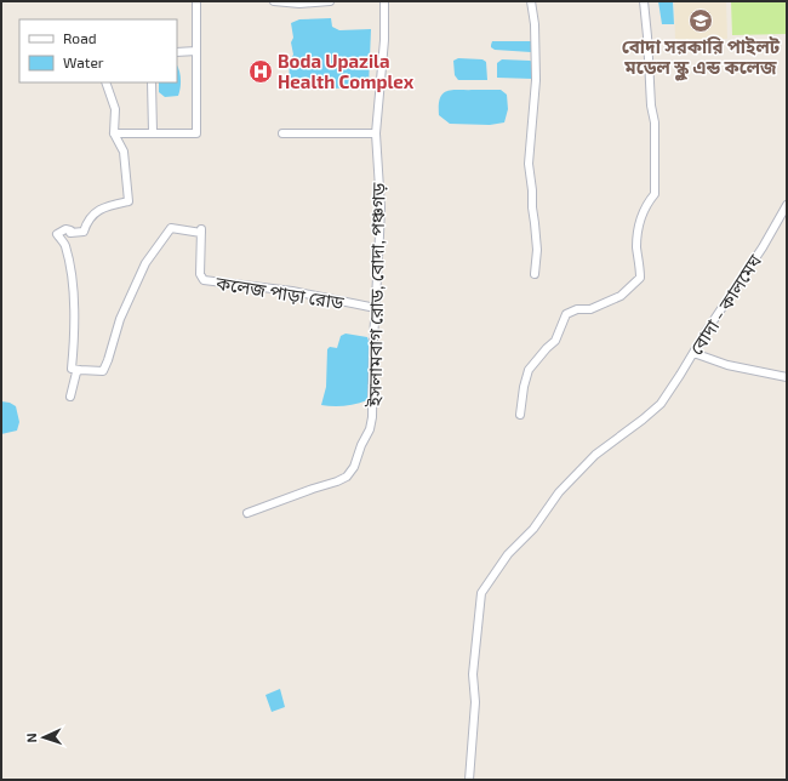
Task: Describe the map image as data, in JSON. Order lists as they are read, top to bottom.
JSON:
{
  "streets": {
    "street": ["কলেজ পাড়া রোড", "ইসলামবাগ রোড, বোদা, পঞ্চগড়", "বোদা - কালমেঘ"]
  },
  "crossings": [
    ["কলেজ পাড়া রোড", "ইসলামবাগ রোড, বোদা, পঞ্চগড়"]
  ],
  "places": {
    "school or university": ["বোদা সরকারি পাইলট মডেল স্কুল এন্ড কলেজ"],
    "hospital": ["Boda Upazila Health Complex"]
  },
  "legend": ["Road", "Water"],
  "north": "left"
}
